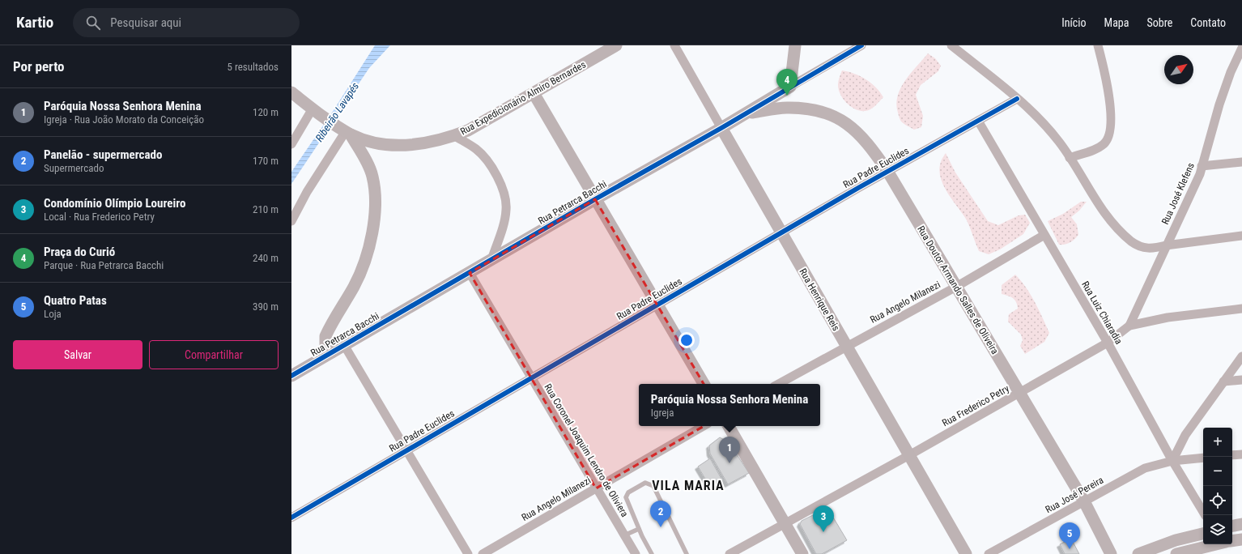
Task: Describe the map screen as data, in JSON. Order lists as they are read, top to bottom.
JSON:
{
  "streets": {
    "street": [
      "Rua Expedicionário Almiro Bernardes",
      "Rua Padre Euclides",
      "Rua José Klefens",
      "Rua Petrarca Bacchi",
      "Rua Doutor Armando Salles de Oliveira",
      "Rua Henrique Reis",
      "Rua Angelo Milanezi",
      "Rua Luiz Chiaradia",
      "Rua Frederico Petry",
      "Rua Coronel Joaquim Lendro de Oliviera",
      "Rua José Pereira"
    ]
  },
  "crossings": [
    ["Rua Padre Euclides", "Rua Doutor Armando Salles de Oliveira"],
    ["Rua Padre Euclides", "Rua Henrique Reis"],
    ["Rua Padre Euclides", "Rua Luiz Chiaradia"],
    ["Rua Padre Euclides", "Rua Coronel Joaquim Lendro de Oliviera"],
    ["Rua José Klefens", "Rua Frederico Petry"],
    ["Rua Petrarca Bacchi", "Rua Doutor Armando Salles de Oliveira"],
    ["Rua Petrarca Bacchi", "Rua Henrique Reis"],
    ["Rua Petrarca Bacchi", "Rua Coronel Joaquim Lendro de Oliviera"],
    ["Rua Doutor Armando Salles de Oliveira", "Rua Angelo Milanezi"],
    ["Rua Doutor Armando Salles de Oliveira", "Rua Frederico Petry"],
    ["Rua Doutor Armando Salles de Oliveira", "Rua José Pereira"],
    ["Rua Henrique Reis", "Rua Angelo Milanezi"],
    ["Rua Henrique Reis", "Rua Frederico Petry"],
    ["Rua Angelo Milanezi", "Rua Luiz Chiaradia"],
    ["Rua Angelo Milanezi", "Rua Coronel Joaquim Lendro de Oliviera"],
    ["Rua Luiz Chiaradia", "Rua Frederico Petry"],
    ["Rua Luiz Chiaradia", "Rua José Pereira"]
  ],
  "districts": ["VILA MARIA"],
  "water": ["Ribeirão Lavapés"],
  "north": "top right",
  "page": {
    "header": "Kartio",
    "search": "Pesquisar aqui",
    "nav": [
      "Início",
      "Mapa",
      "Sobre",
      "Contato"
    ],
    "heading": ["Por perto", "5 resultados"],
    "pins": [
      "4",
      "1",
      "2",
      "3",
      "5"
    ],
    "list": [
      {
        "mark": "1",
        "name": "Paróquia Nossa Senhora Menina",
        "note": "Igreja · Rua João Morato da Conceição",
        "value": "120 m"
      },
      {
        "mark": "2",
        "name": "Panelão - supermercado",
        "note": "Supermercado",
        "value": "170 m"
      },
      {
        "mark": "3",
        "name": "Condomínio Olímpio Loureiro",
        "note": "Local · Rua Frederico Petry",
        "value": "210 m"
      },
      {
        "mark": "4",
        "name": "Praça do Curió",
        "note": "Parque · Rua Petrarca Bacchi",
        "value": "240 m"
      },
      {
        "mark": "5",
        "name": "Quatro Patas",
        "note": "Loja",
        "value": "390 m"
      }
    ],
    "buttons": ["Salvar", "Compartilhar"],
    "popup": ["Paróquia Nossa Senhora Menina", "Igreja"],
    "map_buttons": ["+", "−"]
  }
}
